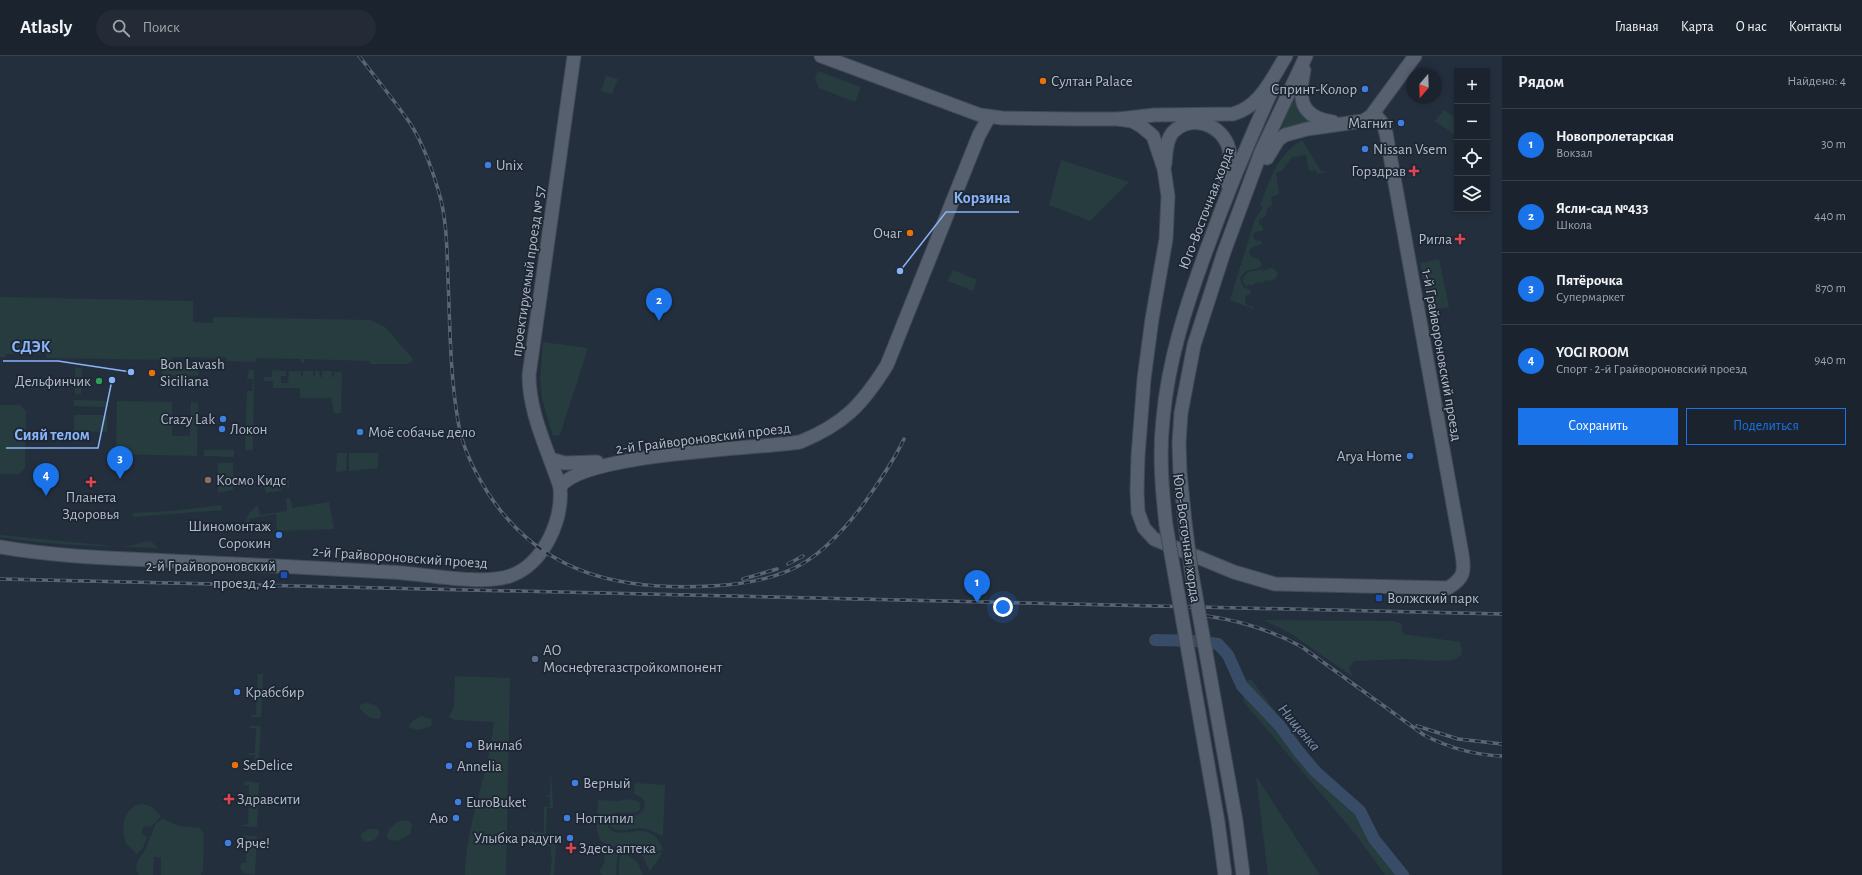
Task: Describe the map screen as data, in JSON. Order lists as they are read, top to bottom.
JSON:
{
  "streets": {
    "main road": [
      "Юго-Восточная хорда",
      "проектируемый проезд № 57",
      "1-й Грайвороновский проезд",
      "2-й Грайвороновский проезд"
    ]
  },
  "crossings": [
    ["проектируемый проезд № 57", "2-й Грайвороновский проезд"]
  ],
  "water": ["Нищенка"],
  "places": {
    "other": [
      "Султан Palace",
      "Спринт-Колор",
      "Магнит",
      "Nissan Vsem",
      "Unix",
      "Очаг",
      "Корзина",
      "СДЭК",
      "Bon Lavash Siciliana",
      "Сияй телом",
      "Дельфинчик",
      "Crazy Lak",
      "Локон",
      "Моё собачье дело",
      "Arya Home",
      "Космо Кидс",
      "Шиномонтаж Сорокин",
      "АО Моснефтегазстройкомпонент",
      "Крабсбир",
      "Винлаб",
      "SeDelice",
      "Annelia",
      "Верный",
      "EuroBuket",
      "Аю",
      "Ногтипил",
      "Улыбка радуги",
      "Ярче!"
    ],
    "health": [
      "Горздрав",
      "Ригла",
      "Планета Здоровья",
      "Здравсити",
      "Здесь аптека"
    ],
    "transit": ["2-й Грайвороновский проезд, 42", "Волжский парк"]
  },
  "north": "bottom",
  "page": {
    "header": "Atlasly",
    "search": "Поиск",
    "nav": [
      "Главная",
      "Карта",
      "О нас",
      "Контакты"
    ],
    "heading": ["Рядом", "Найдено: 4"],
    "map_buttons": ["+", "−"],
    "list": [
      {
        "mark": "1",
        "name": "Новопролетарская",
        "note": "Вокзал",
        "value": "30 m"
      },
      {
        "mark": "2",
        "name": "Ясли-сад №433",
        "note": "Школа",
        "value": "440 m"
      },
      {
        "mark": "3",
        "name": "Пятёрочка",
        "note": "Супермаркет",
        "value": "870 m"
      },
      {
        "mark": "4",
        "name": "YOGI ROOM",
        "note": "Спорт · 2-й Грайвороновский проезд",
        "value": "940 m"
      }
    ],
    "pins": [
      "2",
      "3",
      "4",
      "1"
    ],
    "buttons": ["Сохранить", "Поделиться"]
  }
}
